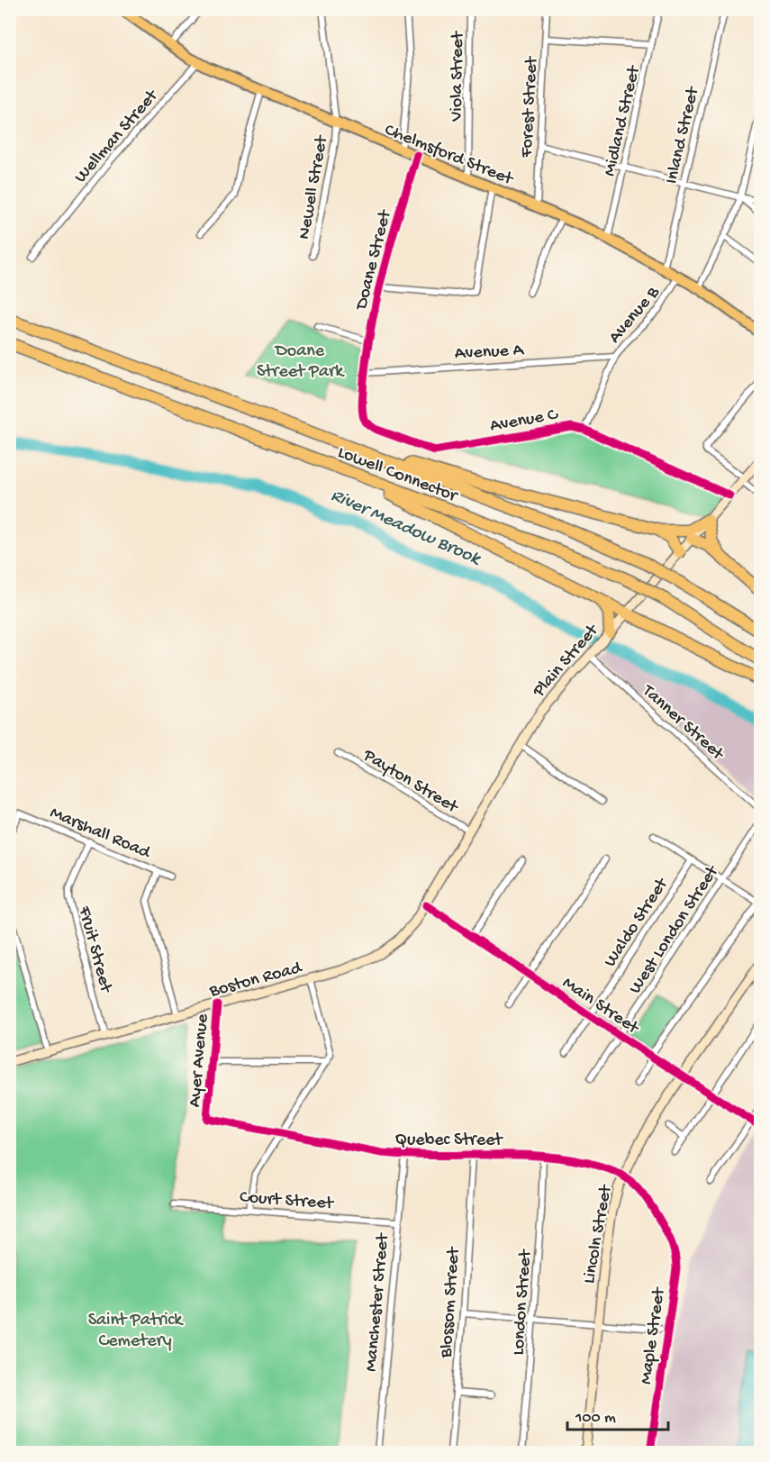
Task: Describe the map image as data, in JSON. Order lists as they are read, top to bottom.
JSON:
{
  "streets": {
    "highway": ["Lowell Connector"],
    "main road": [
      "Chelmsford Street",
      "Plain Street",
      "Boston Road",
      "Main Street",
      "Lincoln Street"
    ],
    "street": [
      "Viola Street",
      "Forest Street",
      "Midland Street",
      "Wellman Street",
      "Inland Street",
      "Newell Street",
      "Doane Street",
      "Avenue B",
      "Avenue A",
      "Avenue C",
      "Tanner Street",
      "Payton Street",
      "Marshall Road",
      "Waldo Street",
      "West London Street",
      "Fruit Street",
      "Ayer Avenue",
      "Quebec Street",
      "Court Street",
      "Manchester Street",
      "Blossom Street",
      "London Street",
      "Maple Street"
    ]
  },
  "crossings": [
    ["Viola Street", "Chelmsford Street"],
    ["Forest Street", "Chelmsford Street"],
    ["Midland Street", "Chelmsford Street"],
    ["Wellman Street", "Chelmsford Street"],
    ["Inland Street", "Chelmsford Street"],
    ["Chelmsford Street", "Newell Street"],
    ["Chelmsford Street", "Doane Street"],
    ["Chelmsford Street", "Avenue B"],
    ["Doane Street", "Avenue A"],
    ["Doane Street", "Avenue C"],
    ["Avenue B", "Avenue A"],
    ["Avenue B", "Avenue C"],
    ["Avenue A", "Avenue C"],
    ["Avenue C", "Plain Street"],
    ["Plain Street", "Tanner Street"],
    ["Plain Street", "Payton Street"],
    ["Plain Street", "Boston Road"],
    ["Plain Street", "Main Street"],
    ["Marshall Road", "Fruit Street"],
    ["Waldo Street", "Main Street"],
    ["West London Street", "Main Street"],
    ["Fruit Street", "Boston Road"],
    ["Boston Road", "Main Street"],
    ["Boston Road", "Ayer Avenue"],
    ["Main Street", "Lincoln Street"],
    ["Ayer Avenue", "Quebec Street"],
    ["Quebec Street", "Manchester Street"],
    ["Quebec Street", "Blossom Street"],
    ["Quebec Street", "London Street"],
    ["Quebec Street", "Maple Street"],
    ["Court Street", "Manchester Street"]
  ],
  "water": ["River Meadow Brook"],
  "parks": ["Doane Street Park", "Saint Patrick Cemetery"],
  "scale_bar": "100 m"
}
